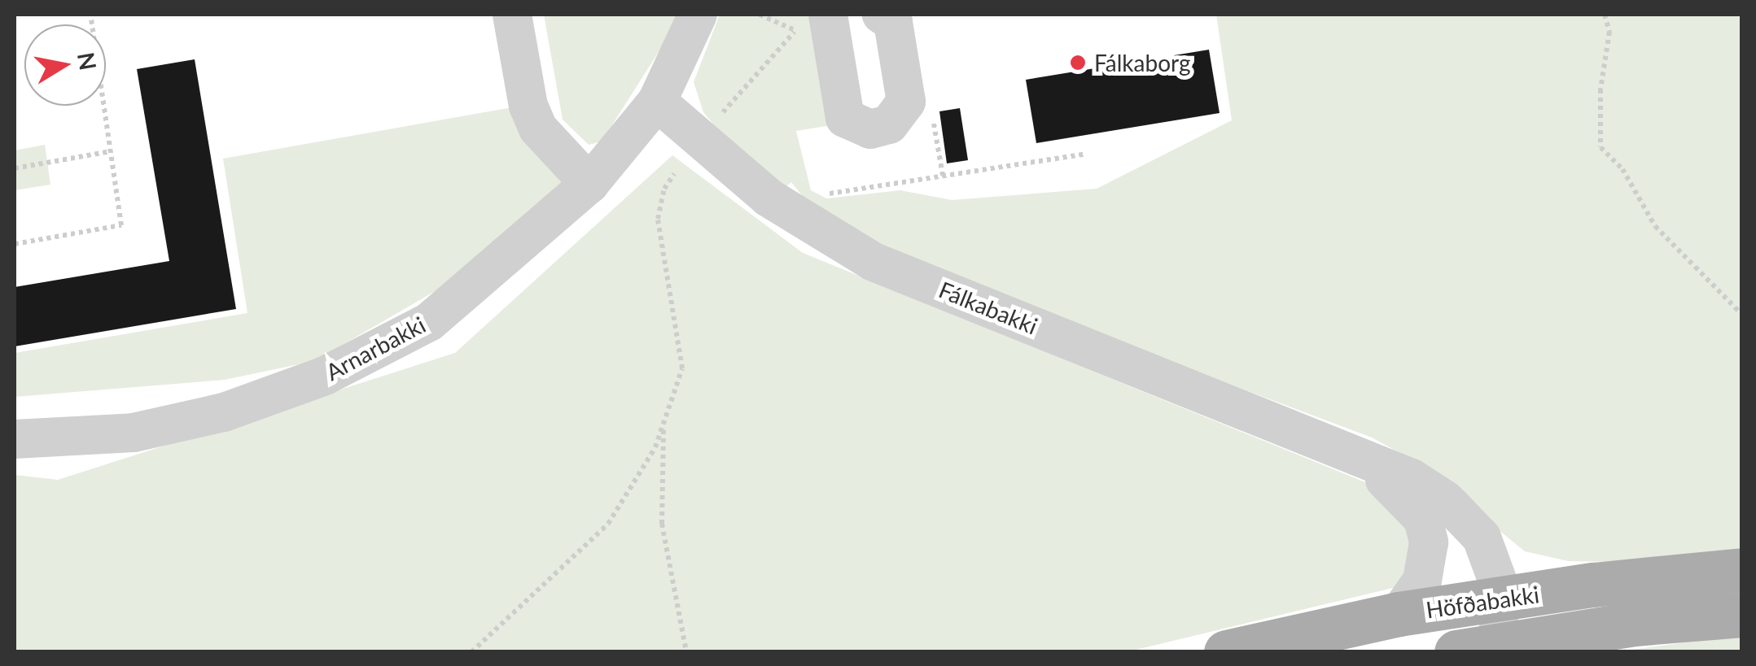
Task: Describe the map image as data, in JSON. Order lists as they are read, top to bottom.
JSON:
{
  "streets": {
    "main road": ["Höfðabakki"],
    "street": ["Fálkabakki", "Arnarbakki"]
  },
  "crossings": [
    ["Fálkabakki", "Arnarbakki"],
    ["Fálkabakki", "Höfðabakki"]
  ],
  "places": ["Fálkaborg"],
  "north": "right"
}
